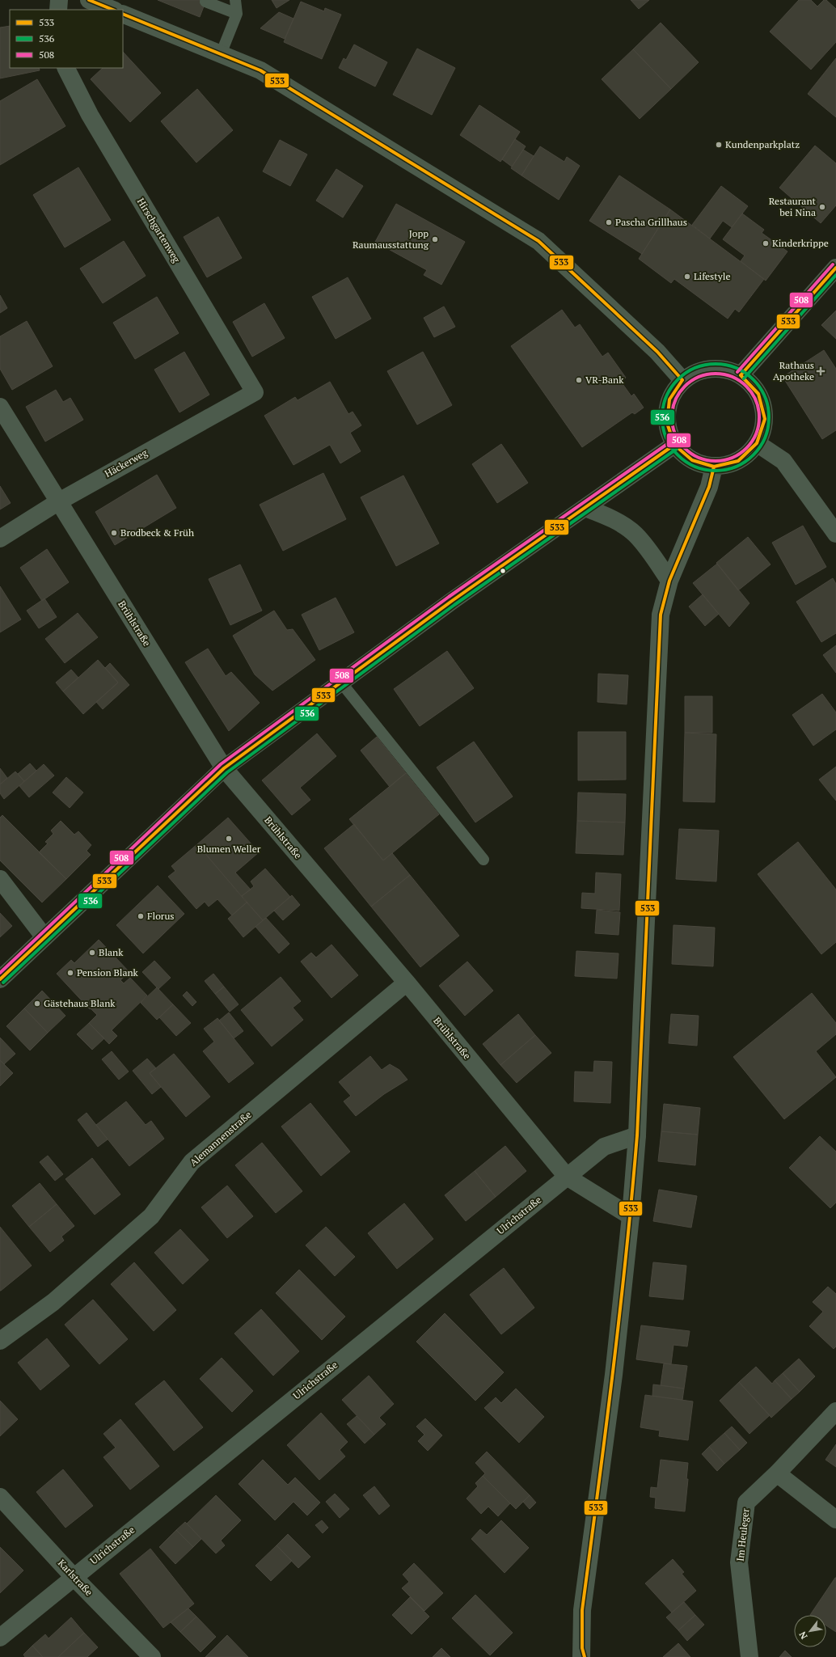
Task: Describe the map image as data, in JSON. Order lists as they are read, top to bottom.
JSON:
{
  "streets": {
    "street": [
      "Hirschgartenweg",
      "Häckerweg",
      "Brühlstraße",
      "Alemannenstraße",
      "Ulrichstraße",
      "Im Heuleger",
      "Karlstraße"
    ]
  },
  "crossings": [
    ["Hirschgartenweg", "Häckerweg"],
    ["Häckerweg", "Brühlstraße"],
    ["Brühlstraße", "Alemannenstraße"],
    ["Brühlstraße", "Ulrichstraße"],
    ["Ulrichstraße", "Karlstraße"]
  ],
  "places": {
    "other": [
      "Kundenparkplatz",
      "Restaurant bei Nina",
      "Pascha Grillhaus",
      "Jopp Raumausstattung",
      "Kinderkrippe",
      "Lifestyle",
      "VR-Bank",
      "Brodbeck & Früh",
      "Blumen Weller",
      "Florus",
      "Blank",
      "Pension Blank",
      "Gästehaus Blank"
    ],
    "health": ["Rathaus Apotheke"]
  },
  "lines": ["transit line 533", "transit line 508", "transit line 536"],
  "legend": ["533", "536", "508"],
  "north": "bottom left"
}
